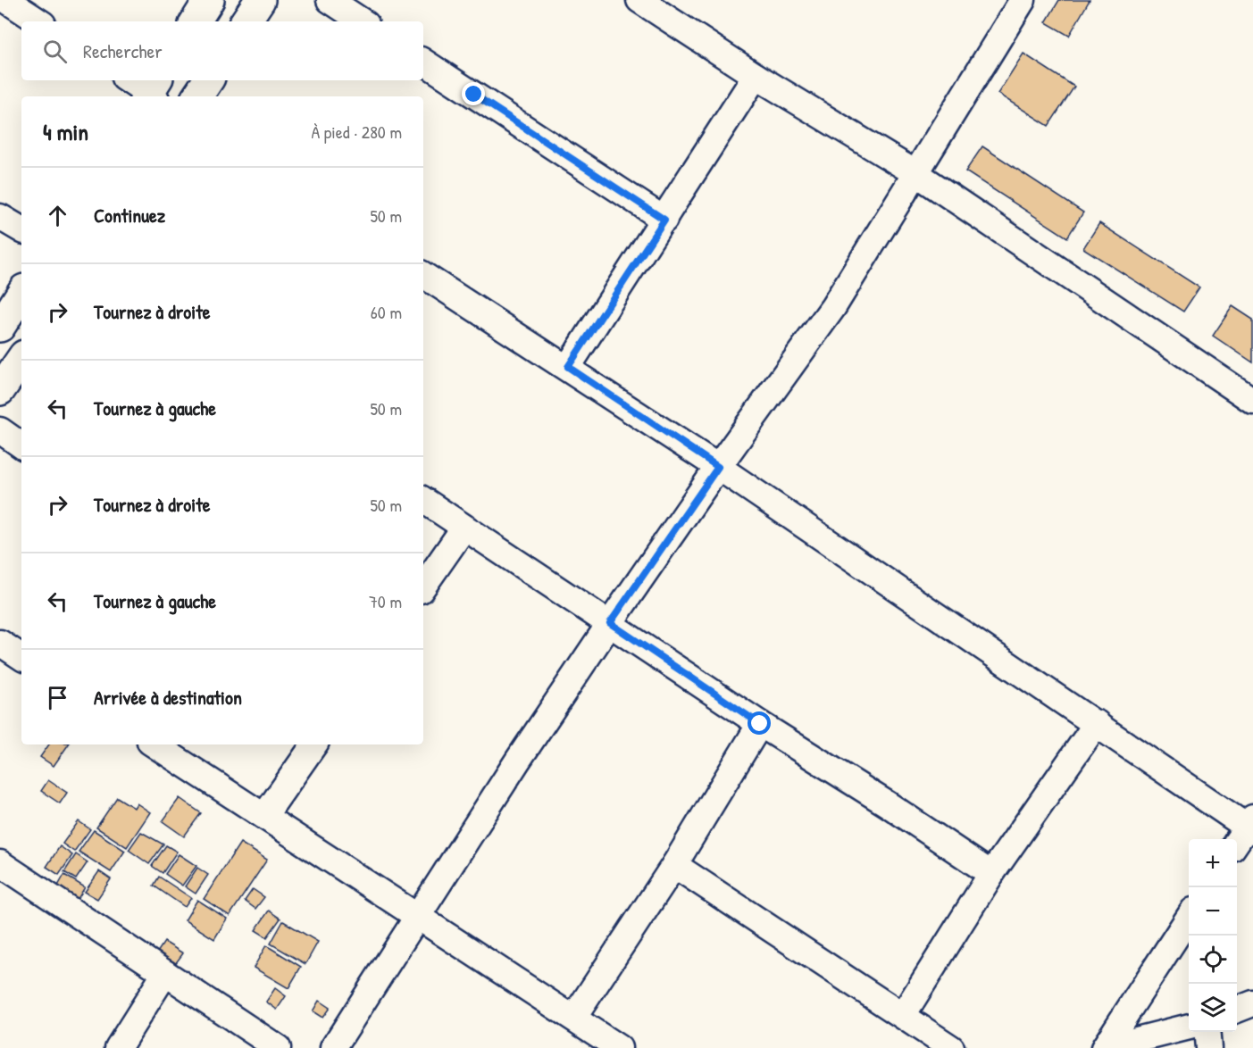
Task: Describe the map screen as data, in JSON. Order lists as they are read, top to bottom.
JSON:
{
  "page": {
    "search": "Rechercher",
    "heading": ["4 min", "À pied · 280 m"],
    "list": [
      ["Continuez", "50 m"],
      ["Tournez à droite", "60 m"],
      ["Tournez à gauche", "50 m"],
      ["Tournez à droite", "50 m"],
      ["Tournez à gauche", "70 m"],
      "Arrivée à destination"
    ],
    "map_buttons": ["+", "−"]
  }
}
